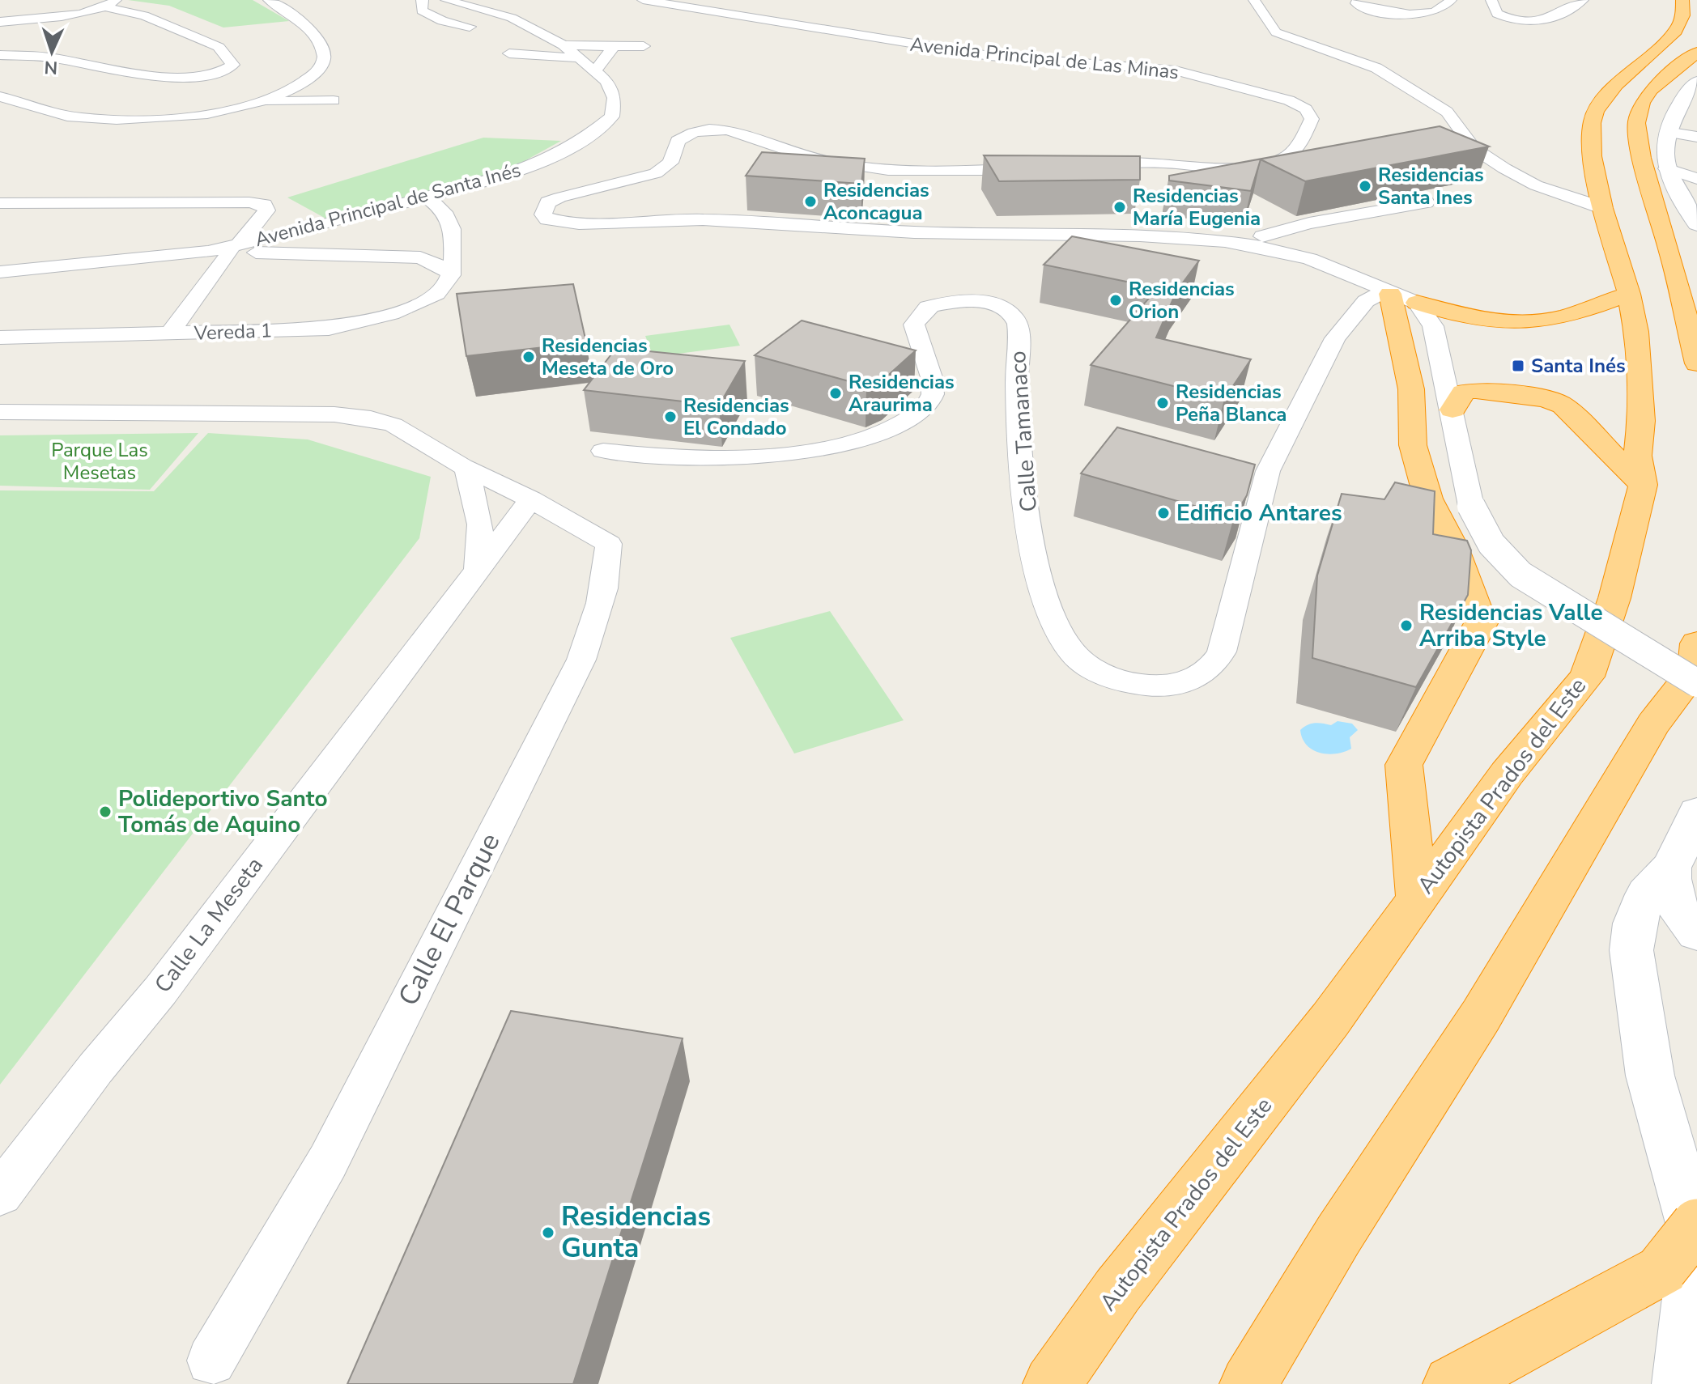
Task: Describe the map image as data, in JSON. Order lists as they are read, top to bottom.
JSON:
{
  "streets": {
    "highway": ["Autopista Prados del Este"],
    "street": [
      "Avenida Principal de Las Minas",
      "Avenida Principal de Santa Inés",
      "Vereda 1",
      "Calle Tamanaco",
      "Calle El Parque",
      "Calle La Meseta"
    ]
  },
  "crossings": [
    ["Calle El Parque", "Calle La Meseta"]
  ],
  "parks": ["Parque Las Mesetas"],
  "places": {
    "other": [
      "Residencias Santa Ines",
      "Residencias Aconcagua",
      "Residencias María Eugenia",
      "Residencias Orion",
      "Residencias Meseta de Oro",
      "Residencias Araurima",
      "Residencias Peña Blanca",
      "Residencias El Condado",
      "Edificio Antares",
      "Residencias Valle Arriba Style",
      "Polideportivo Santo Tomás de Aquino",
      "Residencias Gunta"
    ],
    "transit": ["Santa Inés"]
  },
  "north": "bottom"
}
